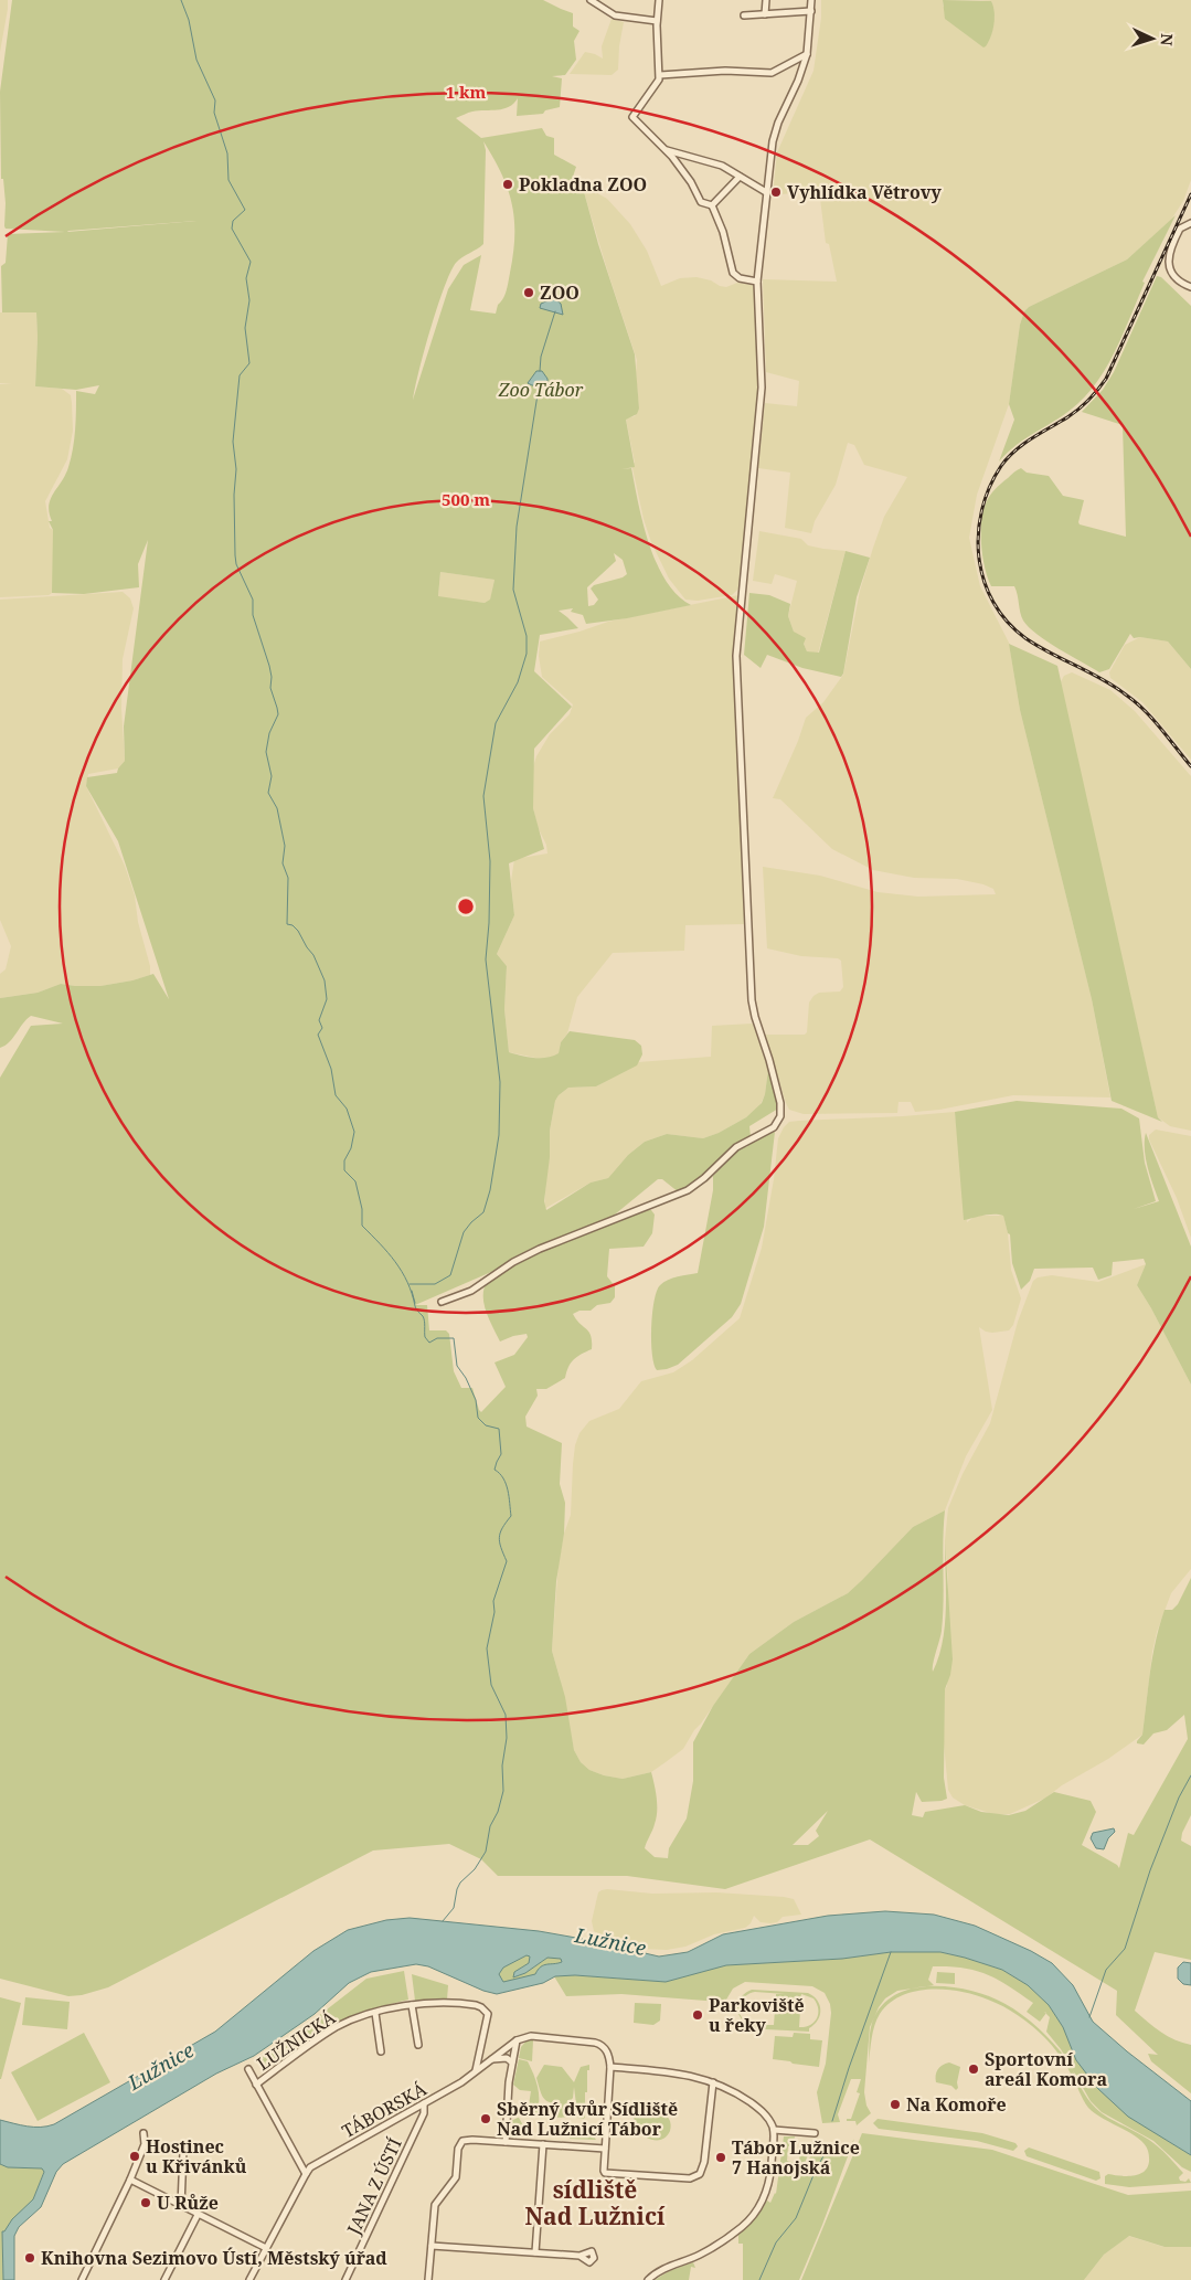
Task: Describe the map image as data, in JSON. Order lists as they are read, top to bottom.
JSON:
{
  "streets": {
    "street": ["LUŽNICKÁ", "TÁBORSKÁ", "JANA Z ÚSTÍ"]
  },
  "crossings": [
    ["LUŽNICKÁ", "TÁBORSKÁ"],
    ["TÁBORSKÁ", "JANA Z ÚSTÍ"]
  ],
  "districts": ["sídliště Nad Lužnicí"],
  "water": ["Lužnice"],
  "parks": ["Zoo Tábor"],
  "places": [
    "Pokladna ZOO",
    "Vyhlídka Větrovy",
    "ZOO",
    "Parkoviště u řeky",
    "Sportovní areál Komora",
    "Na Komoře",
    "Sběrný dvůr Sídliště Nad Lužnicí Tábor",
    "Hostinec u Křivánků",
    "Tábor Lužnice 7 Hanojská",
    "U Růže",
    "Knihovna Sezimovo Ústí, Městský úřad"
  ],
  "north": "right",
  "rings": ["1 km", "500 m"]
}
